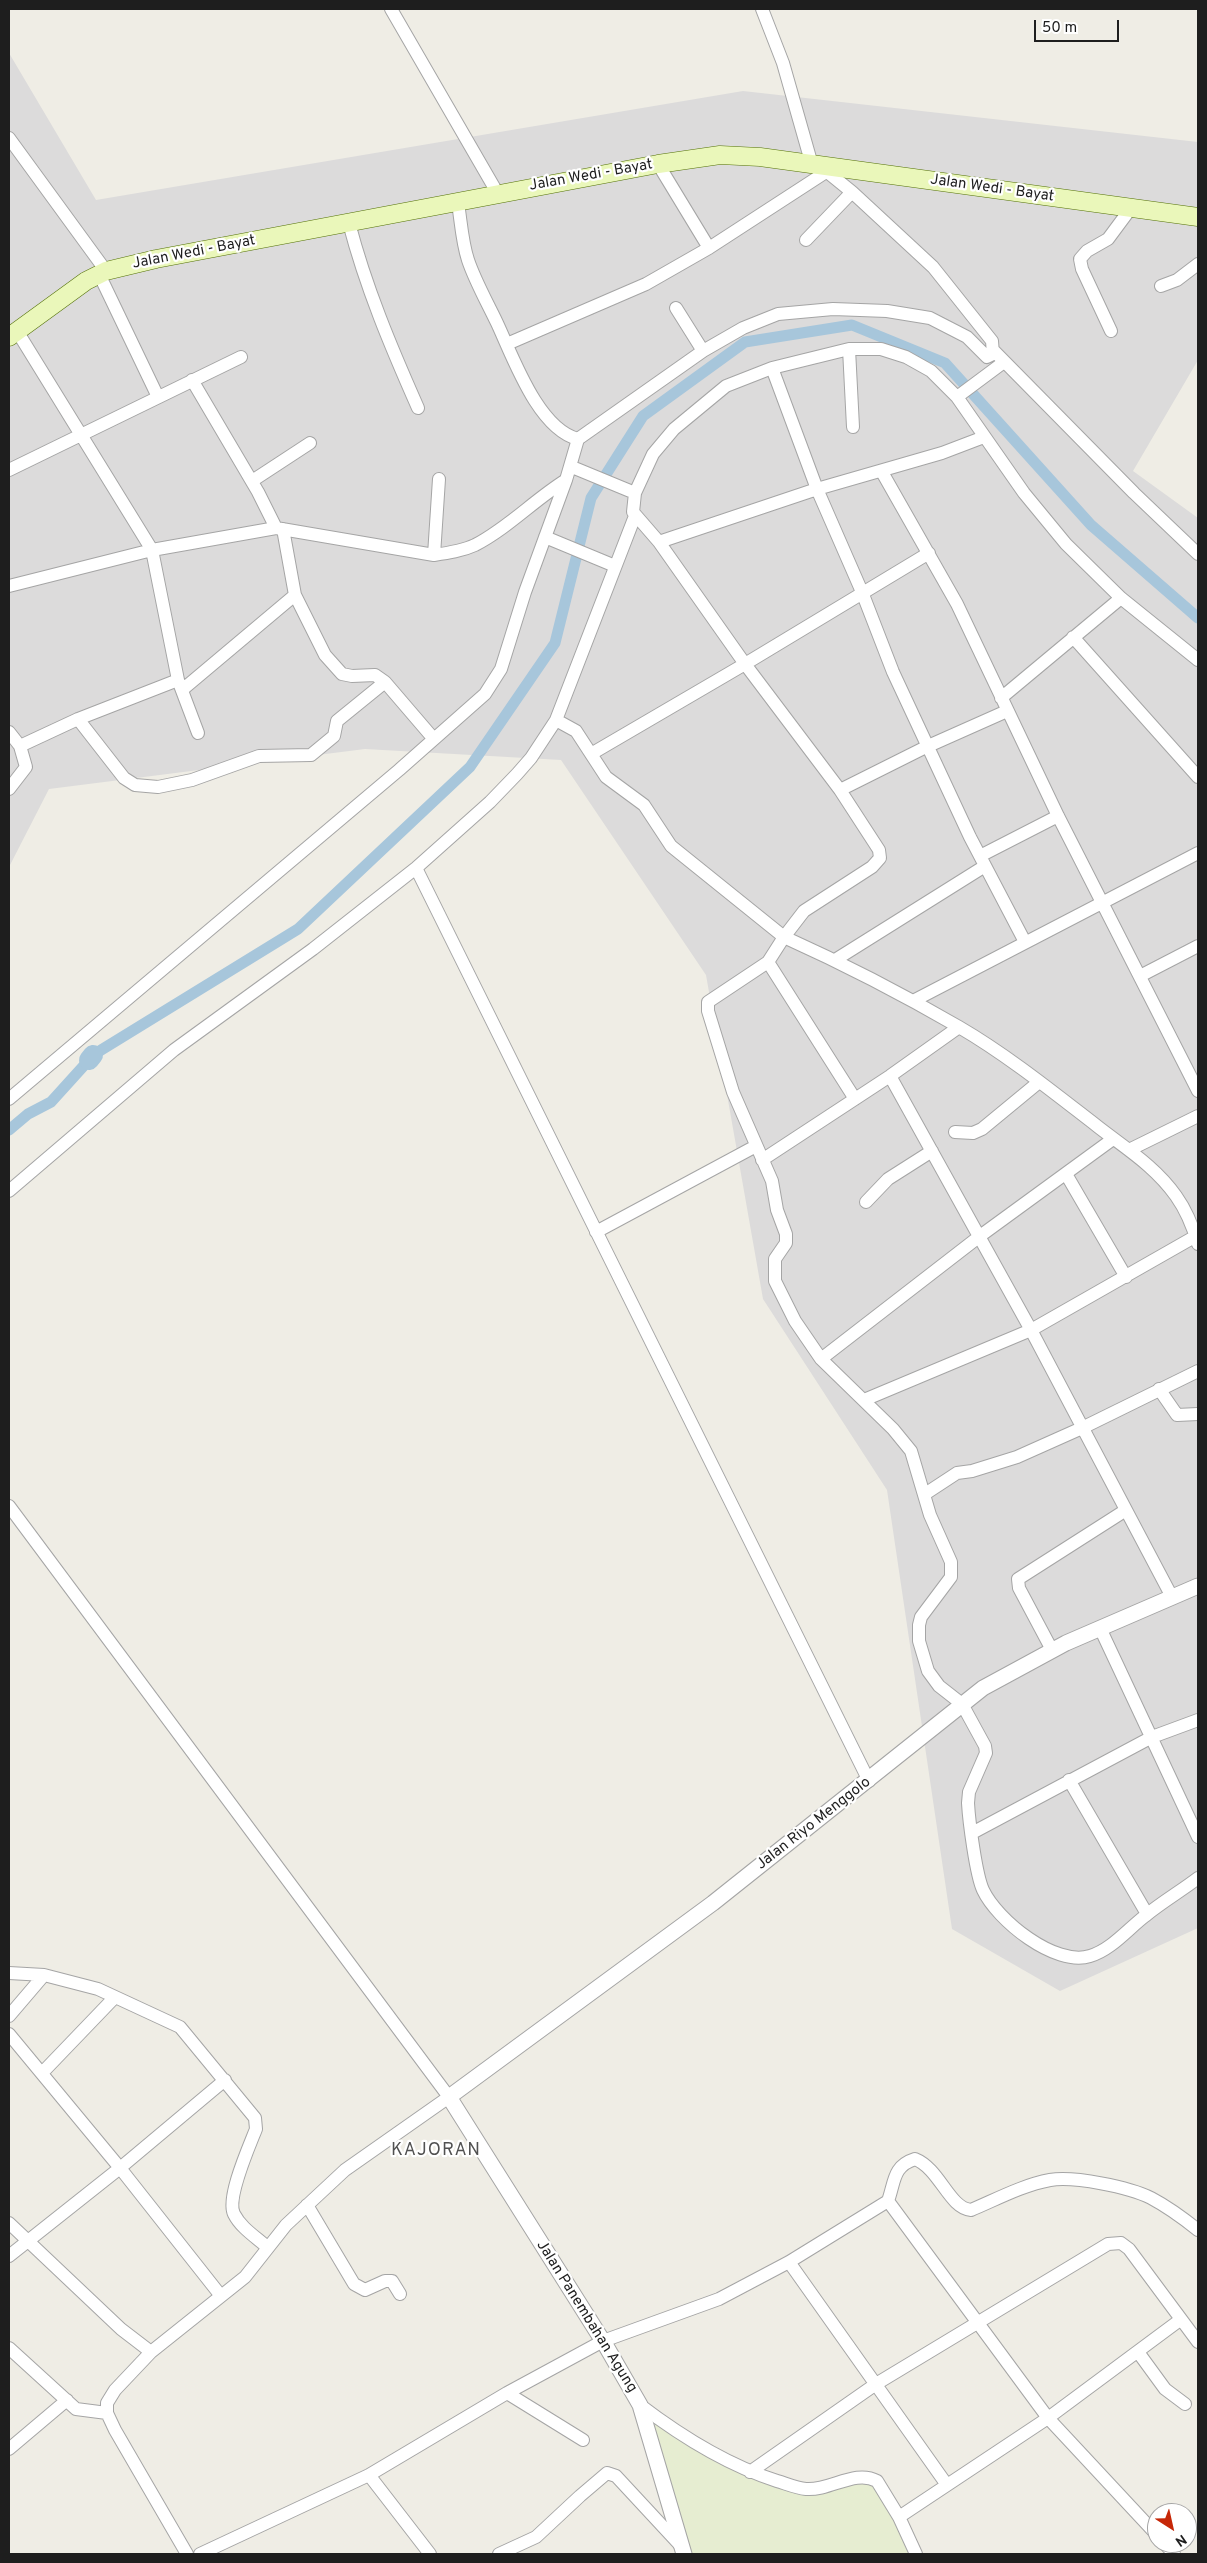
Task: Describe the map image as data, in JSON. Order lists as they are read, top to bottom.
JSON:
{
  "streets": {
    "main road": ["Jalan Wedi - Bayat"],
    "street": ["Jalan Riyo Menggolo", "Jalan Panembahan Agung"]
  },
  "crossings": [
    ["Jalan Riyo Menggolo", "Jalan Panembahan Agung"]
  ],
  "districts": ["KAJORAN"],
  "scale_bar": "50 m",
  "north": "bottom right"
}
